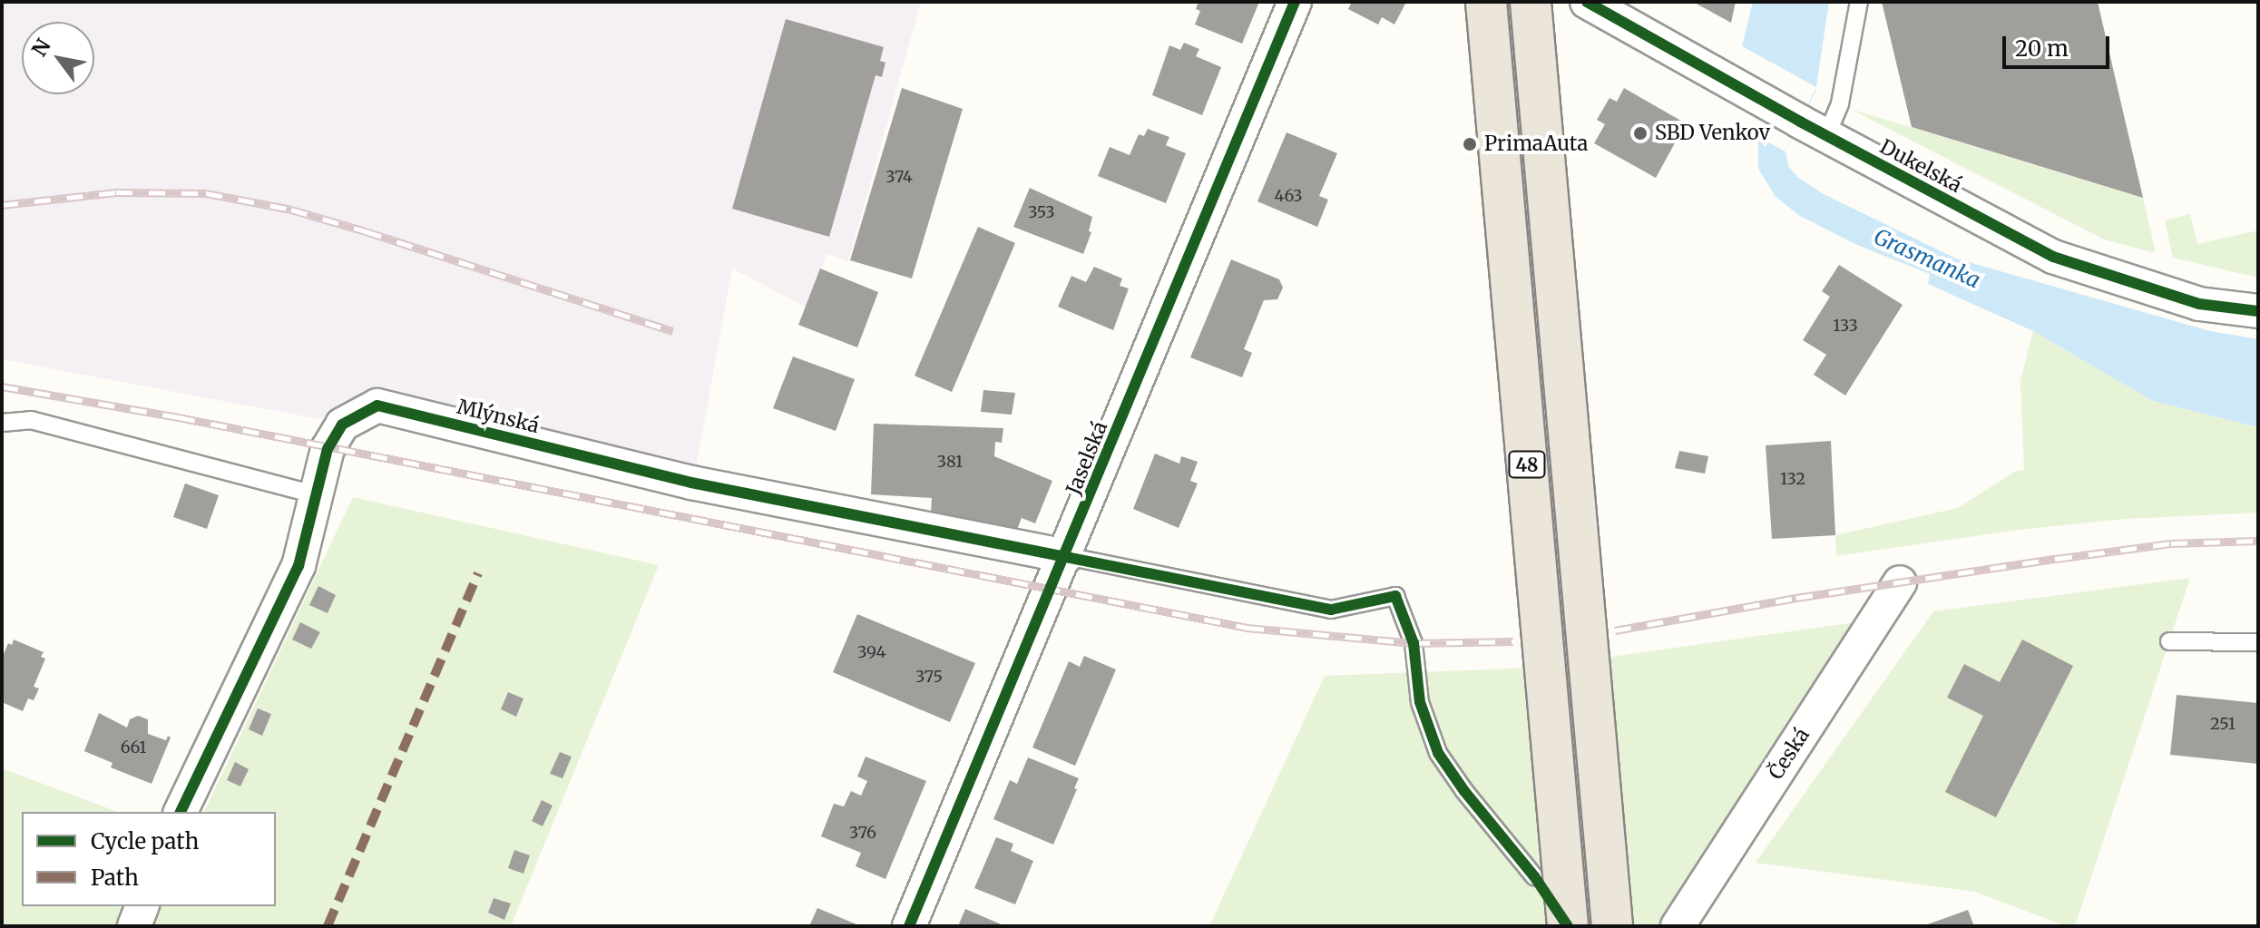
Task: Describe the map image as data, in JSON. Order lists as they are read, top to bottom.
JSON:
{
  "streets": {
    "highway": ["48"],
    "street": [
      "Dukelská",
      "Mlýnská",
      "Jaselská",
      "Česká"
    ]
  },
  "crossings": [
    ["Mlýnská", "Jaselská"]
  ],
  "water": ["Grasmanka"],
  "places": ["SBD Venkov", "PrimaAuta"],
  "house_numbers": [
    "374",
    "463",
    "353",
    "133",
    "381",
    "132",
    "394",
    "375",
    "251",
    "661",
    "376"
  ],
  "legend": ["Cycle path", "Path"],
  "scale_bar": "20 m",
  "north": "top left"
}
